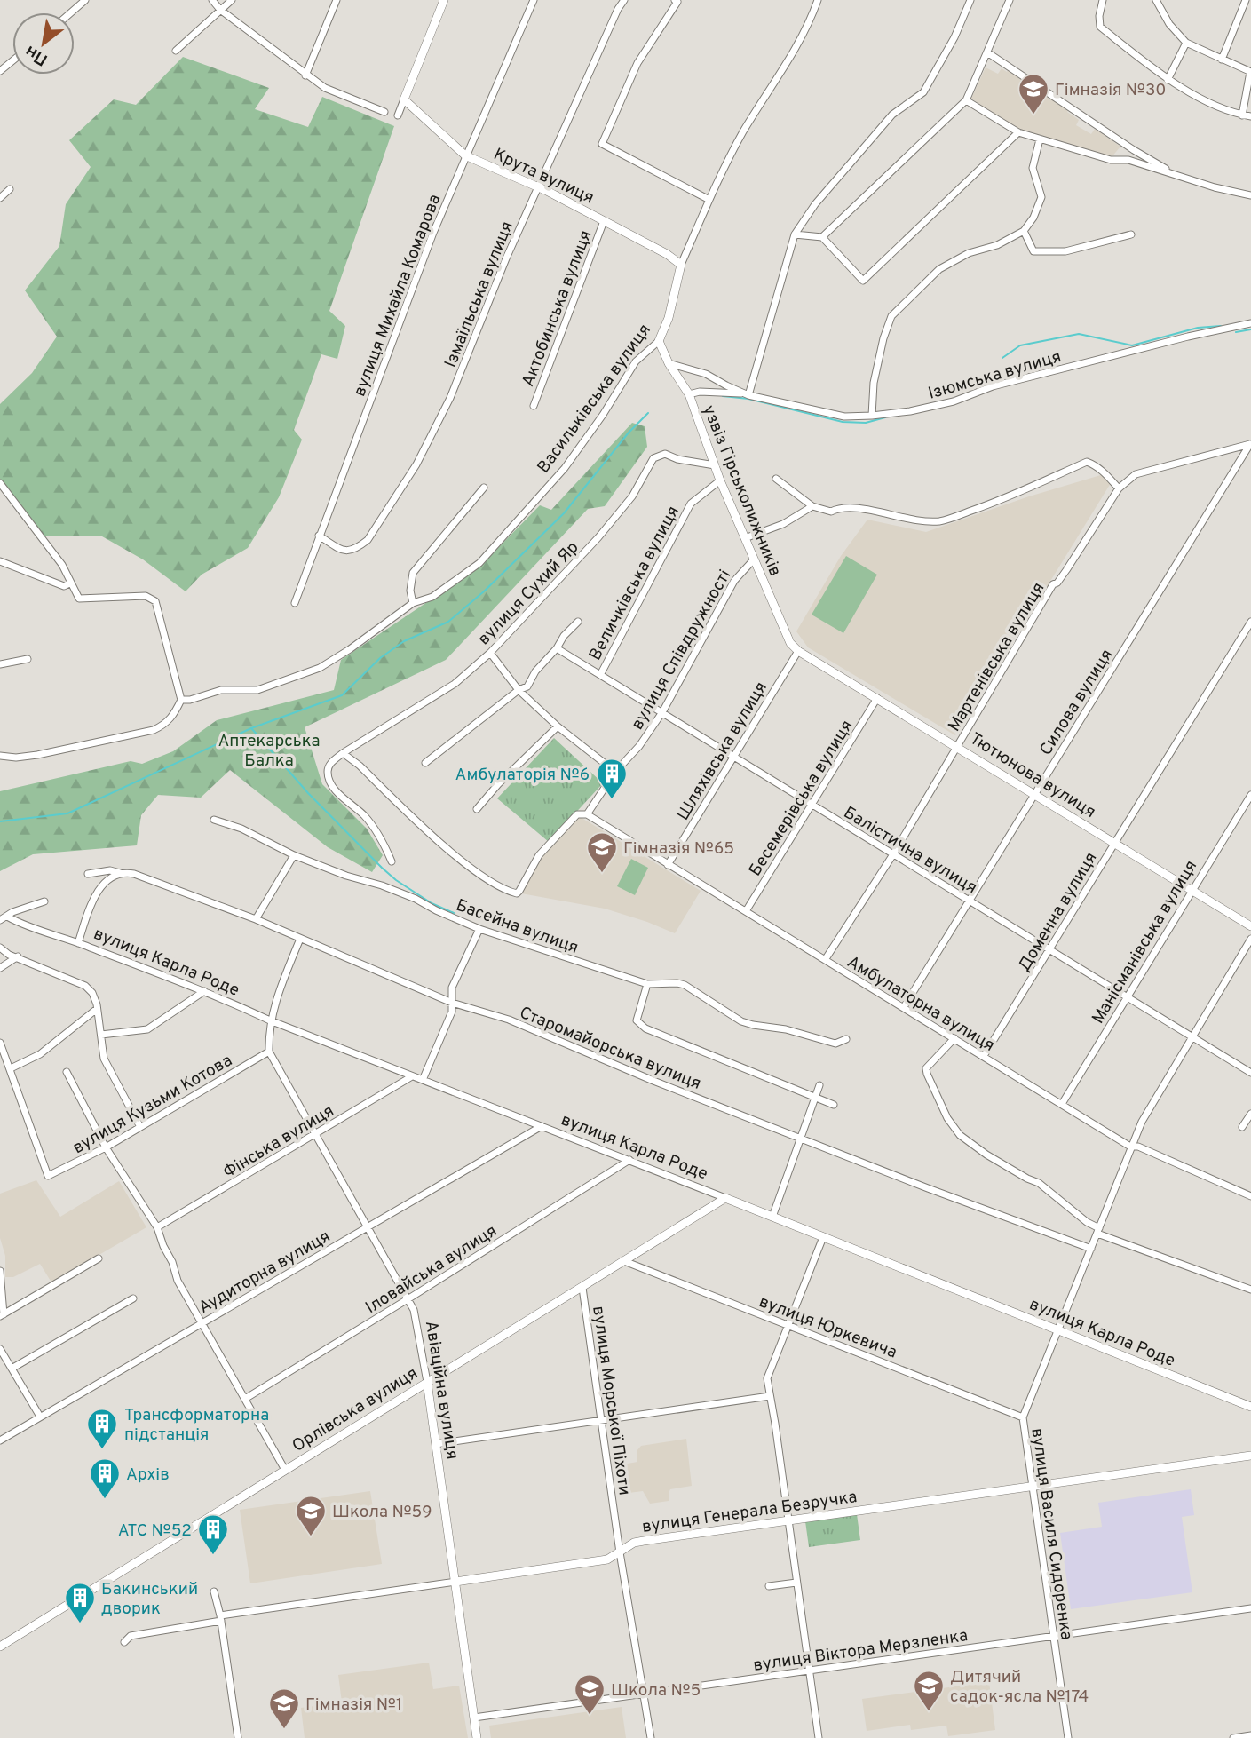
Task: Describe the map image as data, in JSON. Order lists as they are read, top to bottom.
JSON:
{
  "streets": {
    "street": [
      "Крута вулиця",
      "Ізмаїльська вулиця",
      "вулиця Михайла Комарова",
      "Актобинська вулиця",
      "Ізюмська вулиця",
      "Васильківська вулиця",
      "узвіз Гірськолижників",
      "Величківська вулиця",
      "вулиця Сухий Яр",
      "вулиця Співдружності",
      "Мартенівська вулиця",
      "Силова вулиця",
      "Шляхівська вулиця",
      "Тютюнова вулиця",
      "Бесемерівська вулиця",
      "Балістична вулиця",
      "Доменна вулиця",
      "Басейна вулиця",
      "Манісманівська вулиця",
      "вулиця Карла Роде",
      "Амбулаторна вулиця",
      "Старомайорська вулиця",
      "вулиця Кузьми Котова",
      "Фінська вулиця",
      "Іловайська вулиця",
      "Аудиторна вулиця",
      "вулиця Юркевича",
      "Авіаційна вулиця",
      "вулиця Морської Піхоти",
      "Орлівська вулиця",
      "вулиця Генерала Безручка",
      "вулиця Василя Сидоренка",
      "вулиця Віктора Мерзленка"
    ]
  },
  "crossings": [
    ["Крута вулиця", "Ізмаїльська вулиця"],
    ["Крута вулиця", "вулиця Михайла Комарова"],
    ["Крута вулиця", "Актобинська вулиця"],
    ["Крута вулиця", "Васильківська вулиця"],
    ["Ізмаїльська вулиця", "вулиця Михайла Комарова"],
    ["Ізюмська вулиця", "узвіз Гірськолижників"],
    ["Васильківська вулиця", "узвіз Гірськолижників"],
    ["узвіз Гірськолижників", "Величківська вулиця"],
    ["узвіз Гірськолижників", "вулиця Сухий Яр"],
    ["узвіз Гірськолижників", "вулиця Співдружності"],
    ["узвіз Гірськолижників", "Шляхівська вулиця"],
    ["узвіз Гірськолижників", "Тютюнова вулиця"],
    ["Величківська вулиця", "Балістична вулиця"],
    ["вулиця Співдружності", "Балістична вулиця"],
    ["вулиця Співдружності", "Амбулаторна вулиця"],
    ["Мартенівська вулиця", "Силова вулиця"],
    ["Мартенівська вулиця", "Тютюнова вулиця"],
    ["Мартенівська вулиця", "Балістична вулиця"],
    ["Мартенівська вулиця", "Амбулаторна вулиця"],
    ["Силова вулиця", "Тютюнова вулиця"],
    ["Силова вулиця", "Балістична вулиця"],
    ["Силова вулиця", "Амбулаторна вулиця"],
    ["Шляхівська вулиця", "Тютюнова вулиця"],
    ["Шляхівська вулиця", "Балістична вулиця"],
    ["Шляхівська вулиця", "Амбулаторна вулиця"],
    ["Тютюнова вулиця", "Бесемерівська вулиця"],
    ["Тютюнова вулиця", "Доменна вулиця"],
    ["Тютюнова вулиця", "Манісманівська вулиця"],
    ["Бесемерівська вулиця", "Балістична вулиця"],
    ["Бесемерівська вулиця", "Амбулаторна вулиця"],
    ["Балістична вулиця", "Доменна вулиця"],
    ["Балістична вулиця", "Манісманівська вулиця"],
    ["Балістична вулиця", "вулиця Василя Сидоренка"],
    ["Доменна вулиця", "Амбулаторна вулиця"],
    ["Манісманівська вулиця", "Амбулаторна вулиця"],
    ["вулиця Карла Роде", "Фінська вулиця"],
    ["вулиця Карла Роде", "Іловайська вулиця"],
    ["вулиця Карла Роде", "Аудиторна вулиця"],
    ["вулиця Карла Роде", "Орлівська вулиця"],
    ["вулиця Карла Роде", "вулиця Василя Сидоренка"],
    ["Амбулаторна вулиця", "вулиця Василя Сидоренка"],
    ["Старомайорська вулиця", "вулиця Василя Сидоренка"],
    ["вулиця Кузьми Котова", "Авіаційна вулиця"],
    ["Фінська вулиця", "Авіаційна вулиця"],
    ["Іловайська вулиця", "Авіаційна вулиця"],
    ["Аудиторна вулиця", "Авіаційна вулиця"],
    ["вулиця Юркевича", "Орлівська вулиця"],
    ["вулиця Юркевича", "вулиця Василя Сидоренка"],
    ["Авіаційна вулиця", "Орлівська вулиця"],
    ["Авіаційна вулиця", "вулиця Генерала Безручка"],
    ["Авіаційна вулиця", "вулиця Віктора Мерзленка"],
    ["вулиця Морської Піхоти", "Орлівська вулиця"],
    ["вулиця Морської Піхоти", "вулиця Генерала Безручка"],
    ["вулиця Морської Піхоти", "вулиця Віктора Мерзленка"],
    ["вулиця Генерала Безручка", "вулиця Василя Сидоренка"],
    ["вулиця Василя Сидоренка", "вулиця Віктора Мерзленка"]
  ],
  "parks": ["Аптекарська Балка"],
  "places": {
    "school or university": [
      "Гімназія №30",
      "Гімназія №65",
      "Школа №59",
      "Дитячий садок-ясла №174",
      "Школа №5",
      "Гімназія №1"
    ],
    "building": [
      "Амбулаторія №6",
      "Трансформаторна підстанція",
      "Архів",
      "АТС №52",
      "Бакинський дворик"
    ]
  },
  "north": "bottom left"
}
